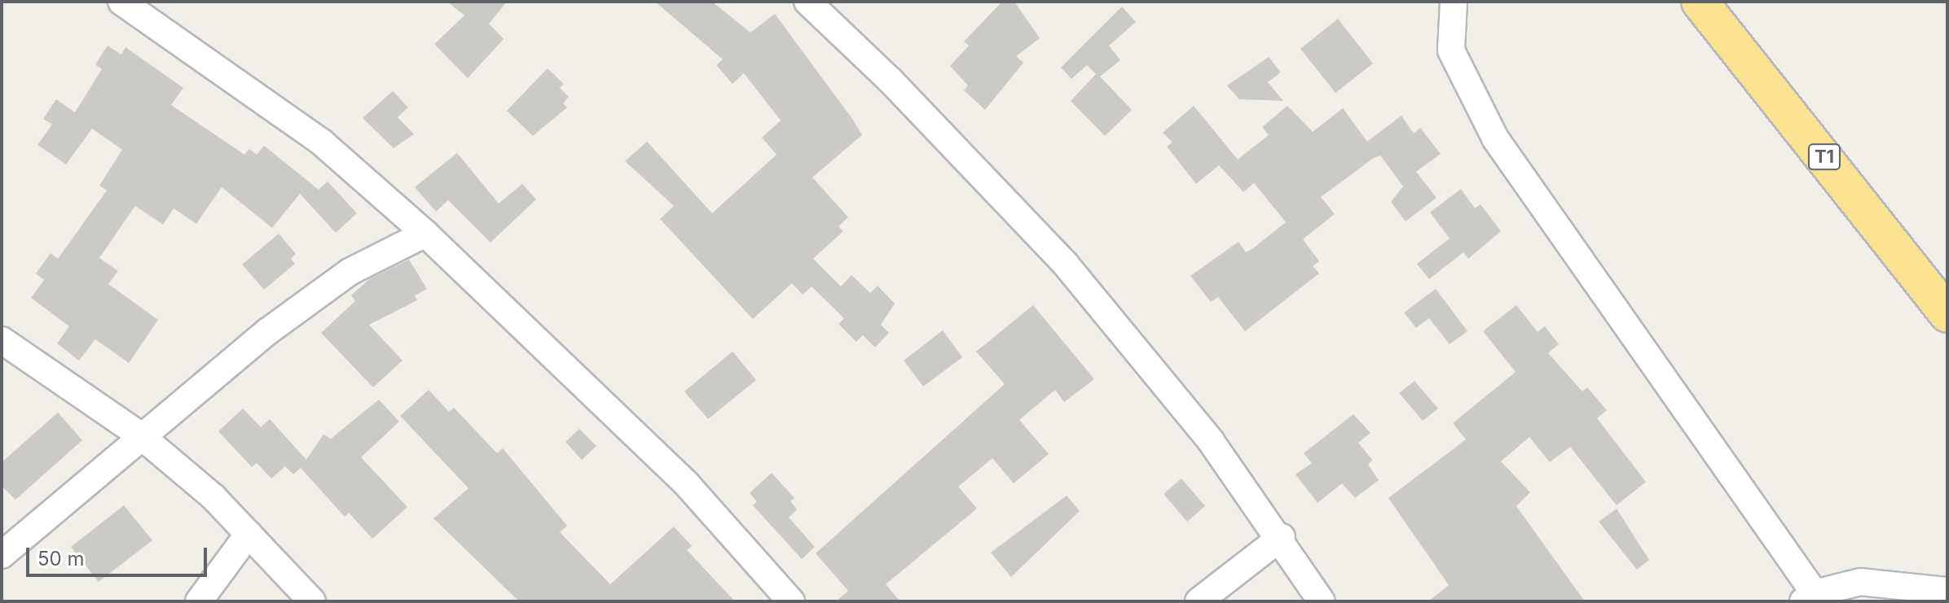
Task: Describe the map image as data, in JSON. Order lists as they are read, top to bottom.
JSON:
{
  "streets": {
    "highway": ["T1"]
  },
  "scale_bar": "50 m"
}
